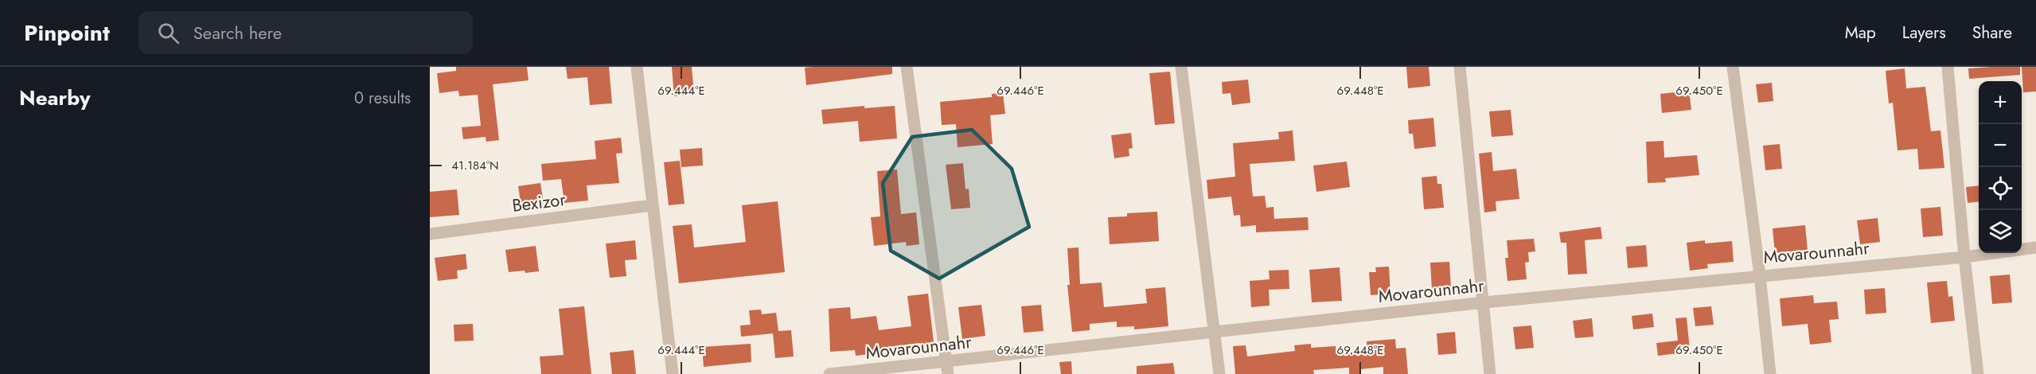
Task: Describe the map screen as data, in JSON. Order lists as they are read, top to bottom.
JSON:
{
  "streets": {
    "street": ["Bexizor", "Movarounnahr"]
  },
  "page": {
    "header": "Pinpoint",
    "search": "Search here",
    "nav": ["Map", "Layers", "Share"],
    "heading": ["Nearby", "0 results"],
    "map_buttons": ["+", "−"]
  },
  "coordinates": [
    "69.444°E",
    "69.446°E",
    "69.448°E",
    "69.450°E",
    "41.184°N"
  ]
}
